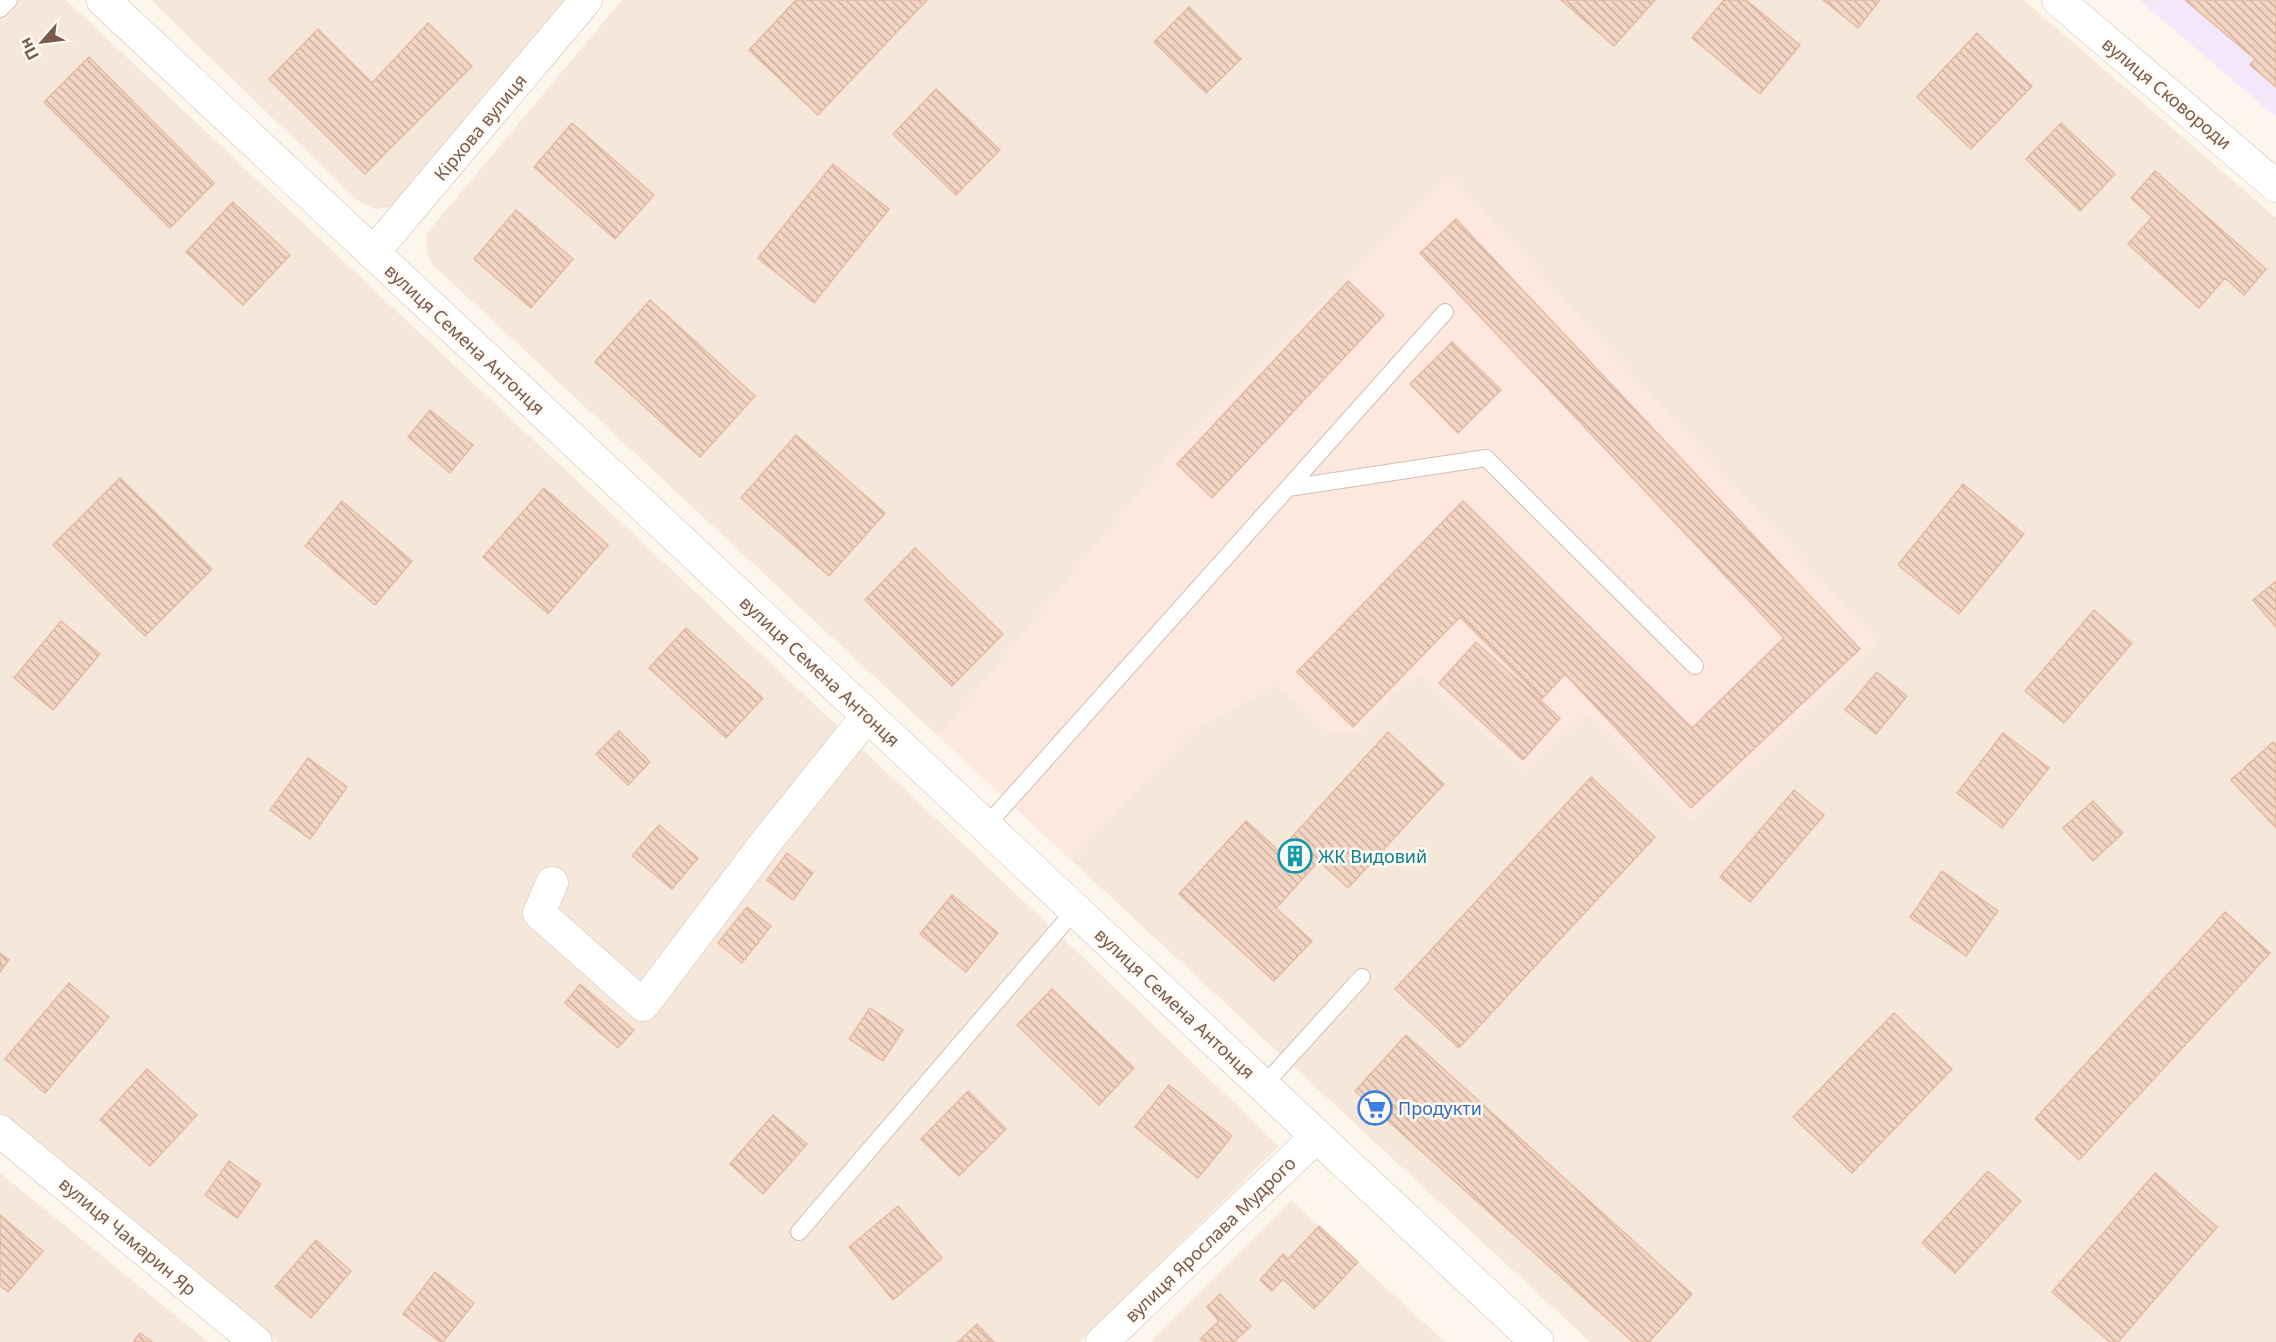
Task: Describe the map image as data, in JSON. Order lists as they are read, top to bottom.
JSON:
{
  "streets": {
    "street": [
      "вулиця Сковороди",
      "Кірхова вулиця",
      "вулиця Семена Антонця",
      "вулиця Чамарин Яр",
      "вулиця Ярослава Мудрого"
    ]
  },
  "crossings": [
    ["Кірхова вулиця", "вулиця Семена Антонця"],
    ["вулиця Семена Антонця", "вулиця Ярослава Мудрого"]
  ],
  "places": {
    "building": ["ЖК Видовий"],
    "supermarket": ["Продукти"]
  },
  "north": "bottom left"
}
